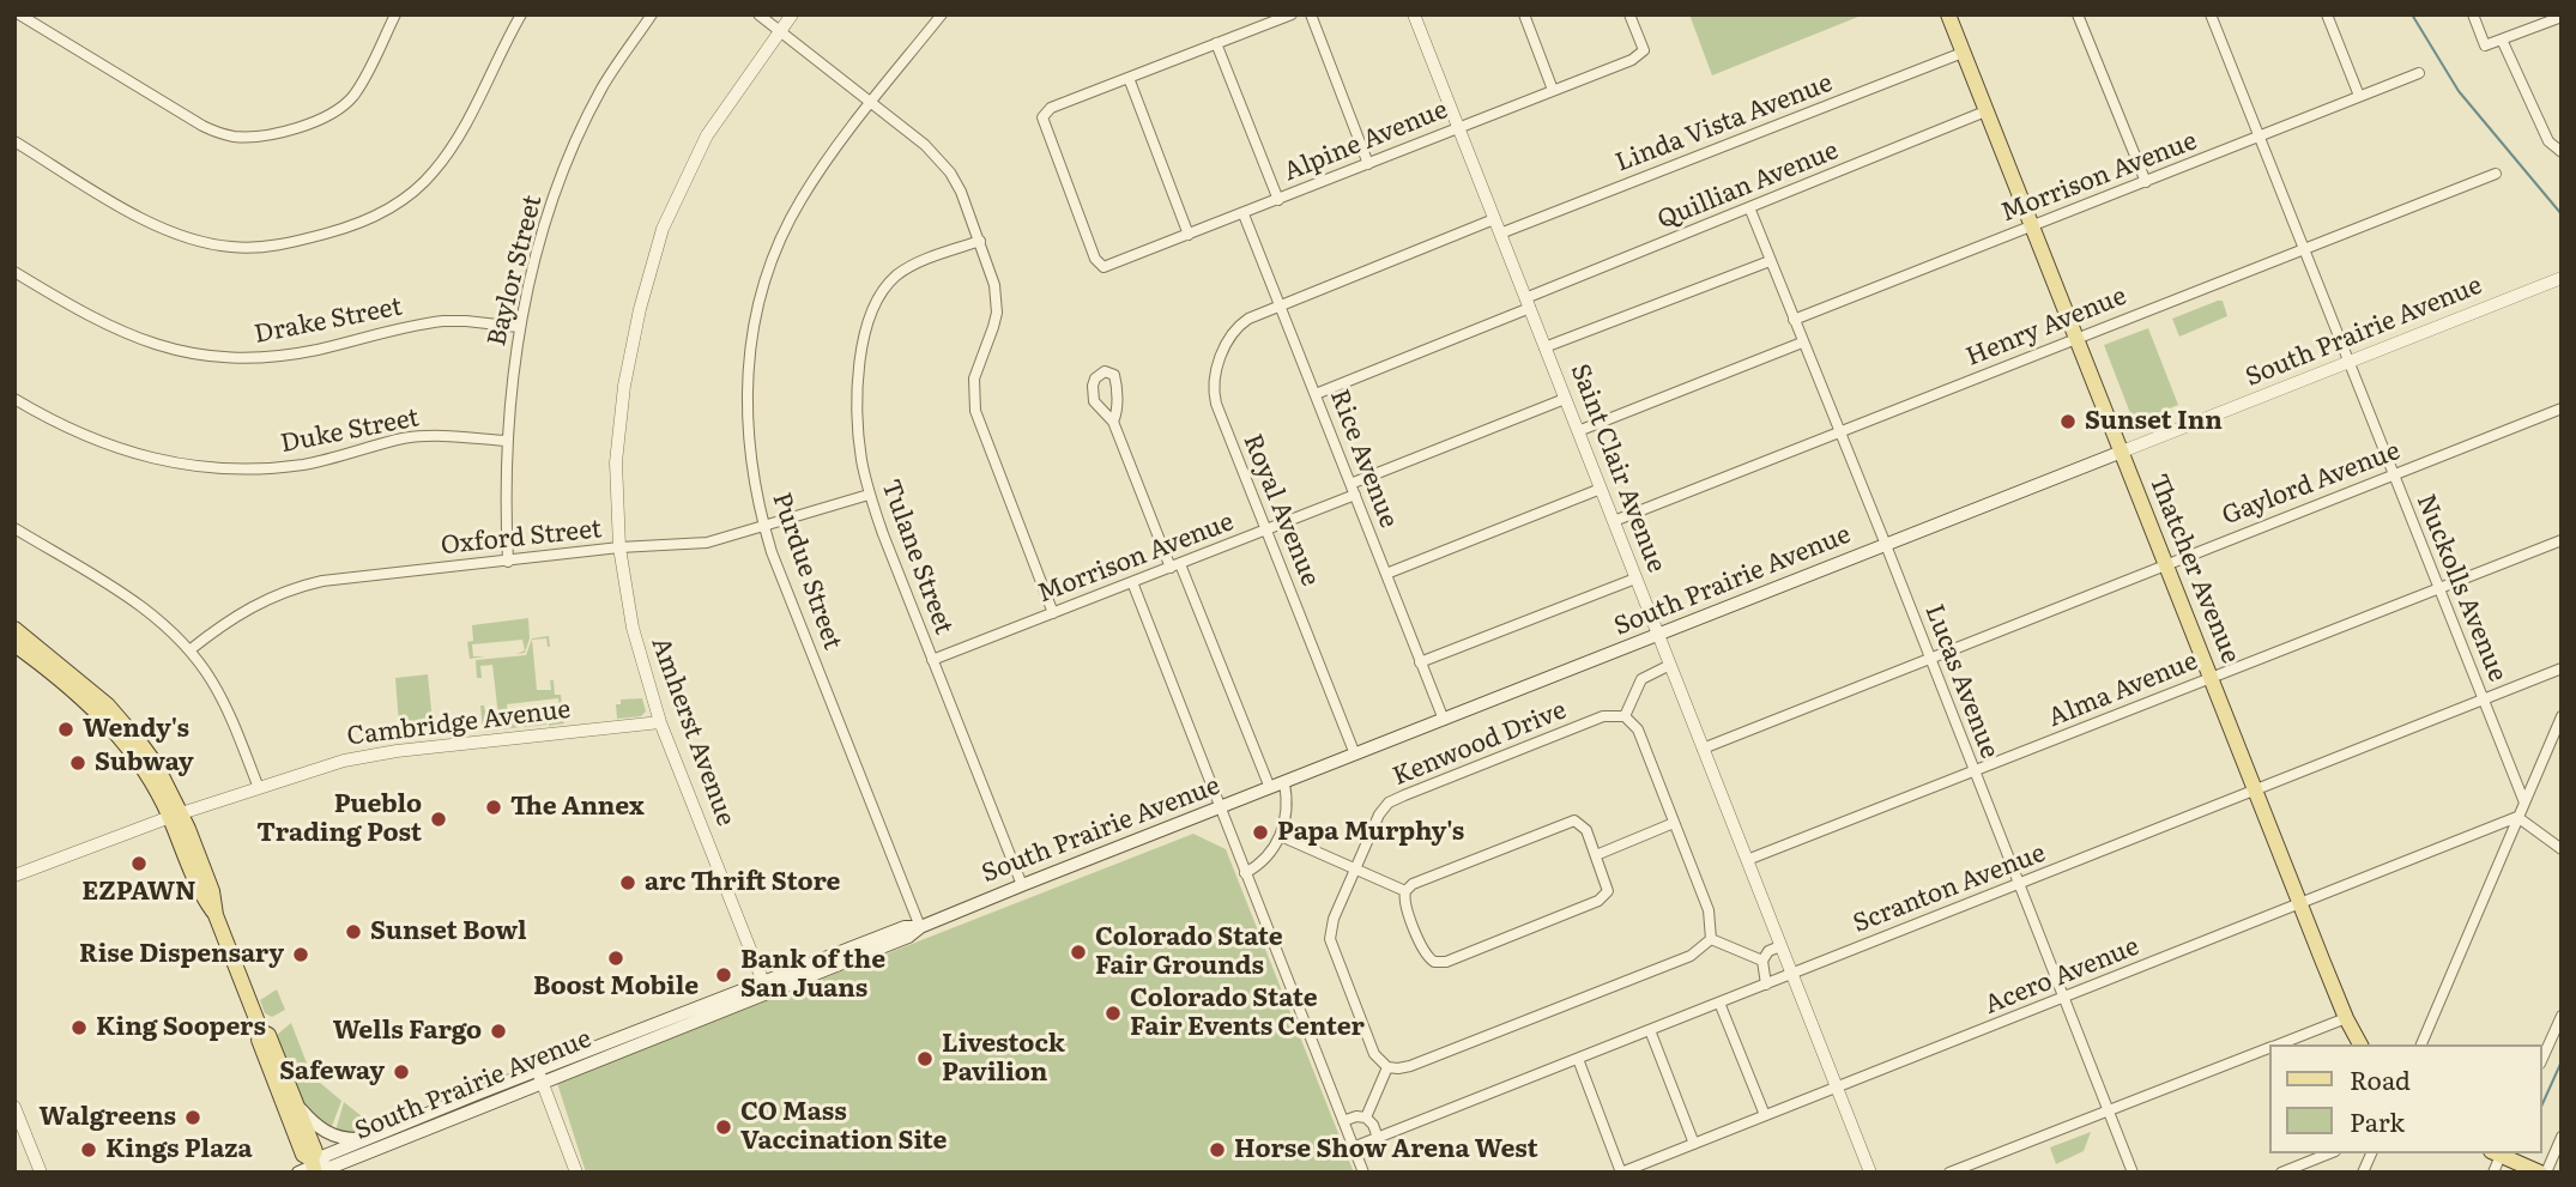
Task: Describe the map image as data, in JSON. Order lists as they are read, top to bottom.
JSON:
{
  "streets": {
    "main road": ["South Prairie Avenue", "Thatcher Avenue"],
    "street": [
      "Linda Vista Avenue",
      "Alpine Avenue",
      "Morrison Avenue",
      "Quillian Avenue",
      "Baylor Street",
      "Drake Street",
      "Henry Avenue",
      "Duke Street",
      "Rice Avenue",
      "Saint Clair Avenue",
      "Gaylord Avenue",
      "Royal Avenue",
      "Oxford Street",
      "Tulane Street",
      "Purdue Street",
      "Nuckolls Avenue",
      "Lucas Avenue",
      "Alma Avenue",
      "Cambridge Avenue",
      "Amherst Avenue",
      "Kenwood Drive",
      "Scranton Avenue",
      "Acero Avenue"
    ]
  },
  "crossings": [
    ["Linda Vista Avenue", "Saint Clair Avenue"],
    ["Linda Vista Avenue", "Thatcher Avenue"],
    ["Alpine Avenue", "Rice Avenue"],
    ["Alpine Avenue", "Saint Clair Avenue"],
    ["Morrison Avenue", "Rice Avenue"],
    ["Morrison Avenue", "Saint Clair Avenue"],
    ["Morrison Avenue", "Royal Avenue"],
    ["Morrison Avenue", "Tulane Street"],
    ["Morrison Avenue", "Thatcher Avenue"],
    ["Morrison Avenue", "Nuckolls Avenue"],
    ["Morrison Avenue", "Lucas Avenue"],
    ["Quillian Avenue", "Rice Avenue"],
    ["Quillian Avenue", "Saint Clair Avenue"],
    ["Quillian Avenue", "Thatcher Avenue"],
    ["Quillian Avenue", "Lucas Avenue"],
    ["Baylor Street", "Drake Street"],
    ["Baylor Street", "Duke Street"],
    ["Baylor Street", "Oxford Street"],
    ["Henry Avenue", "Saint Clair Avenue"],
    ["Henry Avenue", "Thatcher Avenue"],
    ["Henry Avenue", "Nuckolls Avenue"],
    ["Henry Avenue", "Lucas Avenue"],
    ["South Prairie Avenue", "Rice Avenue"],
    ["South Prairie Avenue", "Saint Clair Avenue"],
    ["South Prairie Avenue", "Royal Avenue"],
    ["South Prairie Avenue", "Tulane Street"],
    ["South Prairie Avenue", "Thatcher Avenue"],
    ["South Prairie Avenue", "Purdue Street"],
    ["South Prairie Avenue", "Nuckolls Avenue"],
    ["South Prairie Avenue", "Lucas Avenue"],
    ["South Prairie Avenue", "Amherst Avenue"],
    ["Rice Avenue", "Royal Avenue"],
    ["Saint Clair Avenue", "Gaylord Avenue"],
    ["Saint Clair Avenue", "Royal Avenue"],
    ["Saint Clair Avenue", "Alma Avenue"],
    ["Saint Clair Avenue", "Scranton Avenue"],
    ["Saint Clair Avenue", "Acero Avenue"],
    ["Gaylord Avenue", "Thatcher Avenue"],
    ["Gaylord Avenue", "Nuckolls Avenue"],
    ["Gaylord Avenue", "Lucas Avenue"],
    ["Oxford Street", "Tulane Street"],
    ["Oxford Street", "Purdue Street"],
    ["Oxford Street", "Amherst Avenue"],
    ["Thatcher Avenue", "Alma Avenue"],
    ["Thatcher Avenue", "Scranton Avenue"],
    ["Thatcher Avenue", "Acero Avenue"],
    ["Nuckolls Avenue", "Alma Avenue"],
    ["Nuckolls Avenue", "Scranton Avenue"],
    ["Lucas Avenue", "Alma Avenue"],
    ["Lucas Avenue", "Scranton Avenue"],
    ["Lucas Avenue", "Acero Avenue"],
    ["Cambridge Avenue", "Amherst Avenue"]
  ],
  "places": [
    "Sunset Inn",
    "Wendy's",
    "Subway",
    "The Annex",
    "Pueblo Trading Post",
    "Papa Murphy's",
    "EZPAWN",
    "arc Thrift Store",
    "Sunset Bowl",
    "Colorado State Fair Grounds",
    "Rise Dispensary",
    "Boost Mobile",
    "Bank of the San Juans",
    "Colorado State Fair Events Center",
    "King Soopers",
    "Wells Fargo",
    "Livestock Pavilion",
    "Safeway",
    "Walgreens",
    "CO Mass Vaccination Site",
    "Kings Plaza",
    "Horse Show Arena West"
  ],
  "legend": ["Road", "Park"]
}
